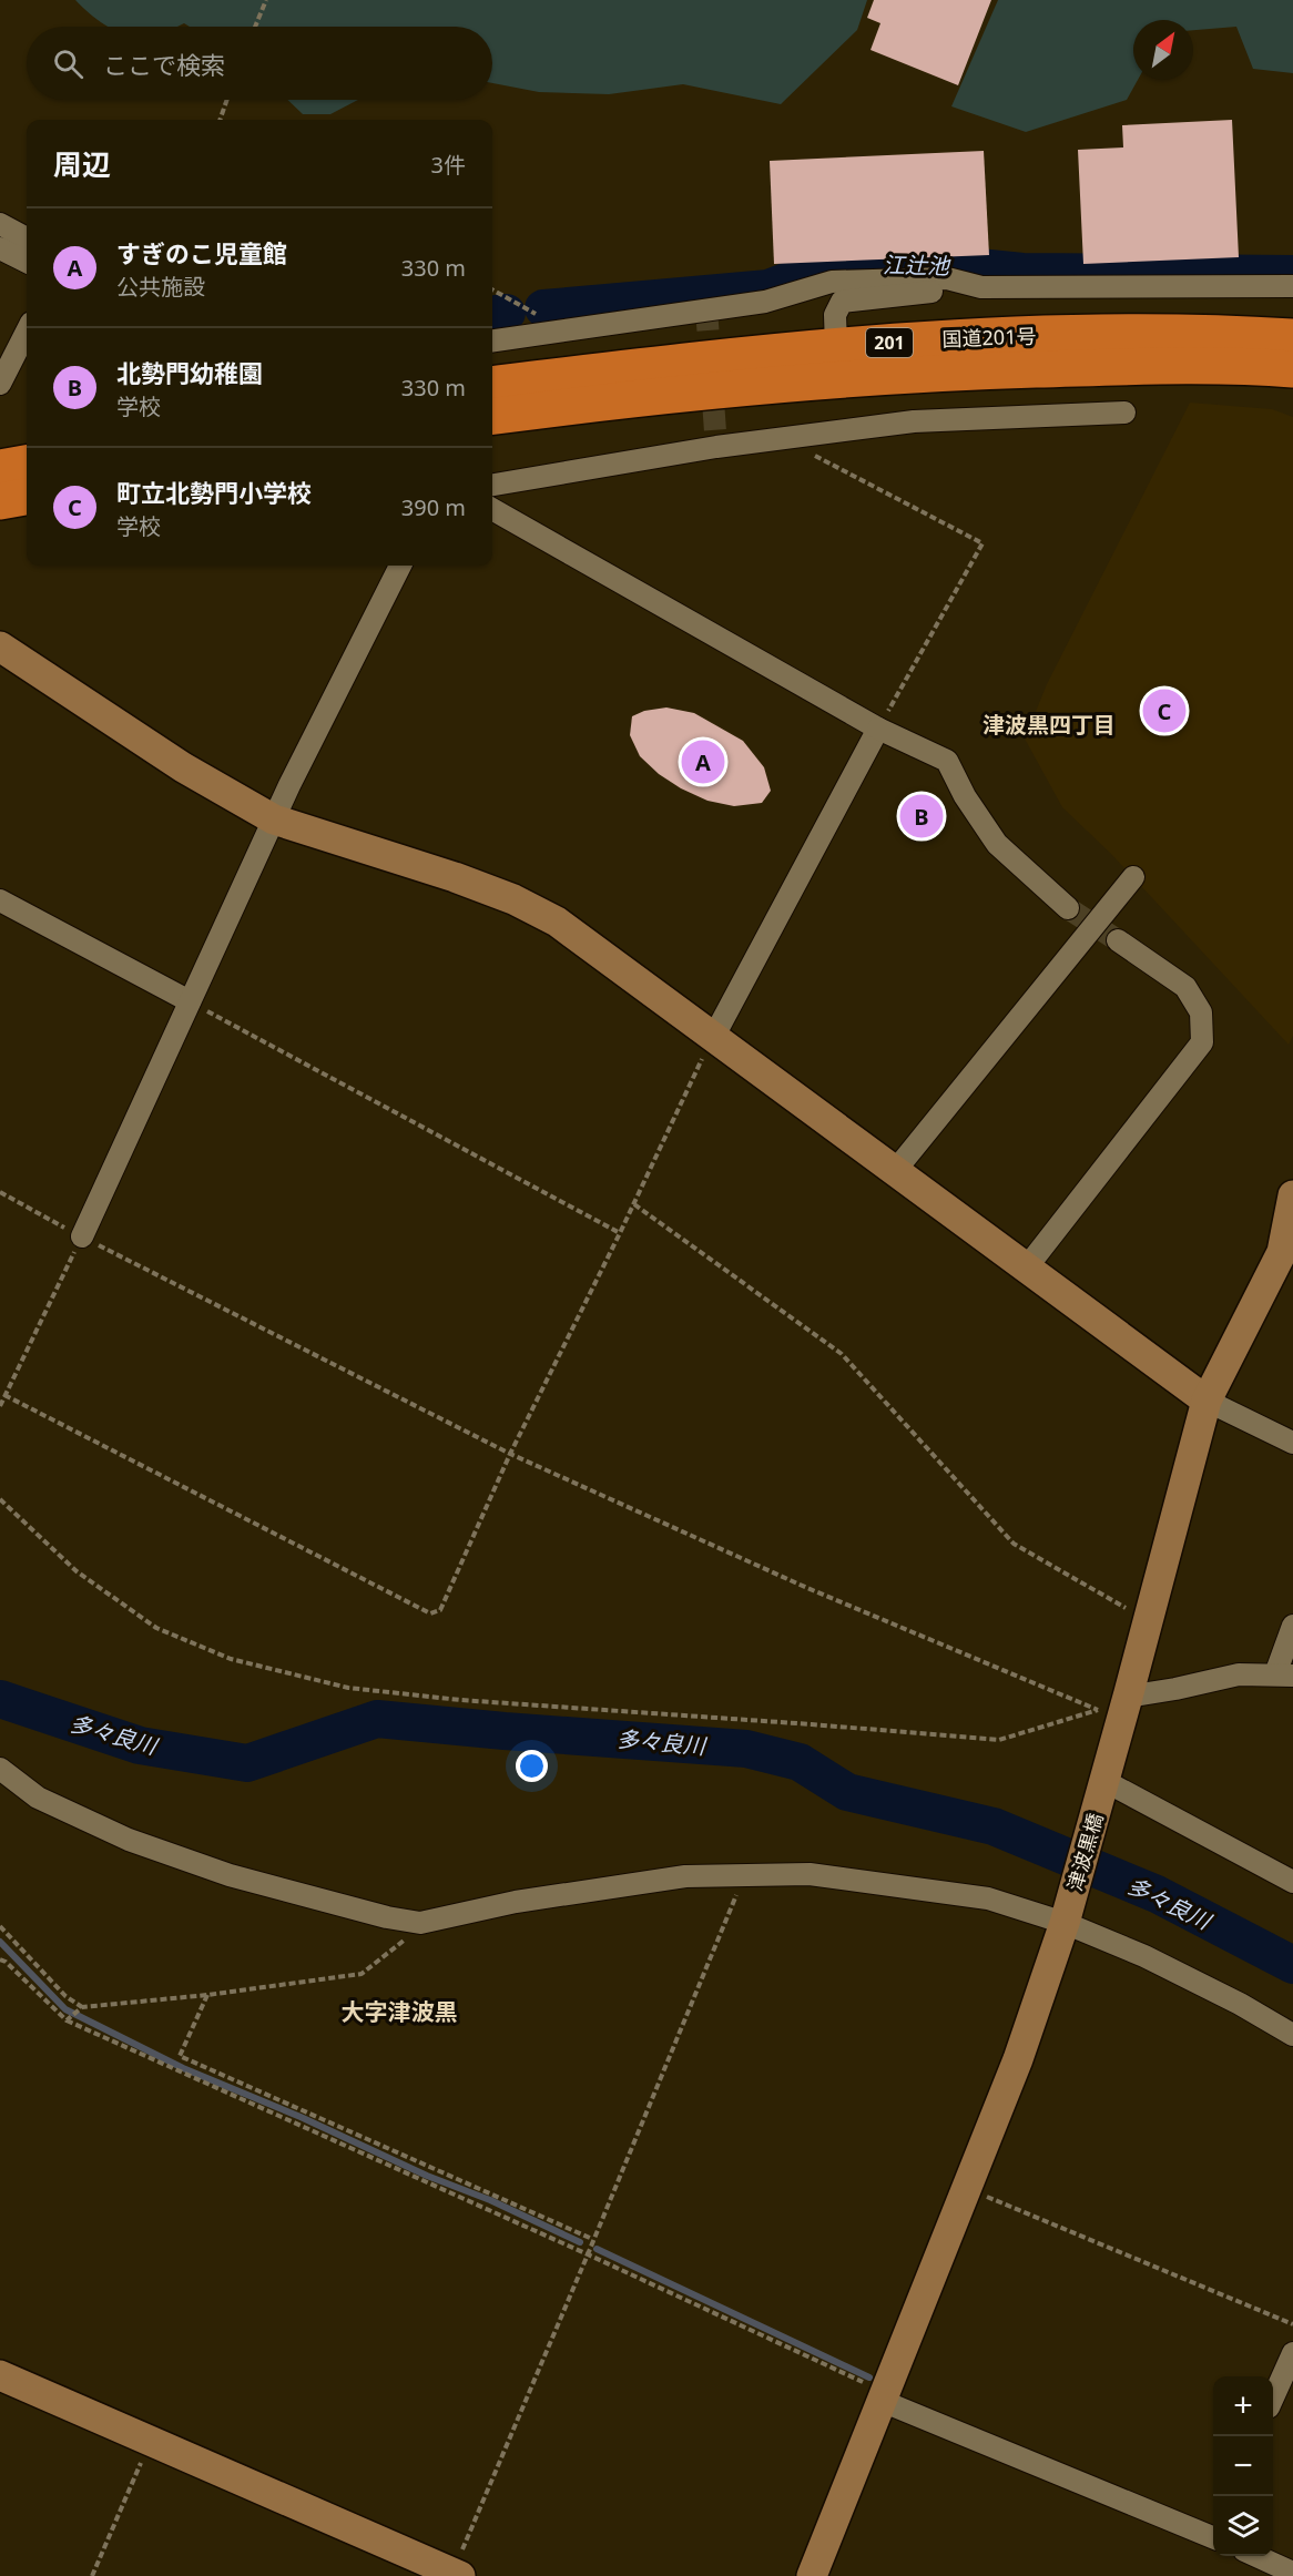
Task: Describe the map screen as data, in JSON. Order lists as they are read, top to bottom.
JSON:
{
  "streets": {
    "highway": ["国道201号", "201"],
    "street": ["津波黒橋"]
  },
  "districts": ["津波黒四丁目", "大字津波黒"],
  "water": ["江辻池", "多々良川"],
  "north": "top right",
  "page": {
    "search": "ここで検索",
    "heading": ["周辺", "3件"],
    "list": [
      {
        "mark": "A",
        "name": "すぎのこ児童館",
        "note": "公共施設",
        "value": "330 m"
      },
      {
        "mark": "B",
        "name": "北勢門幼稚園",
        "note": "学校",
        "value": "330 m"
      },
      {
        "mark": "C",
        "name": "町立北勢門小学校",
        "note": "学校",
        "value": "390 m"
      }
    ],
    "pins": ["C", "A", "B"],
    "map_buttons": ["+", "−"]
  }
}
